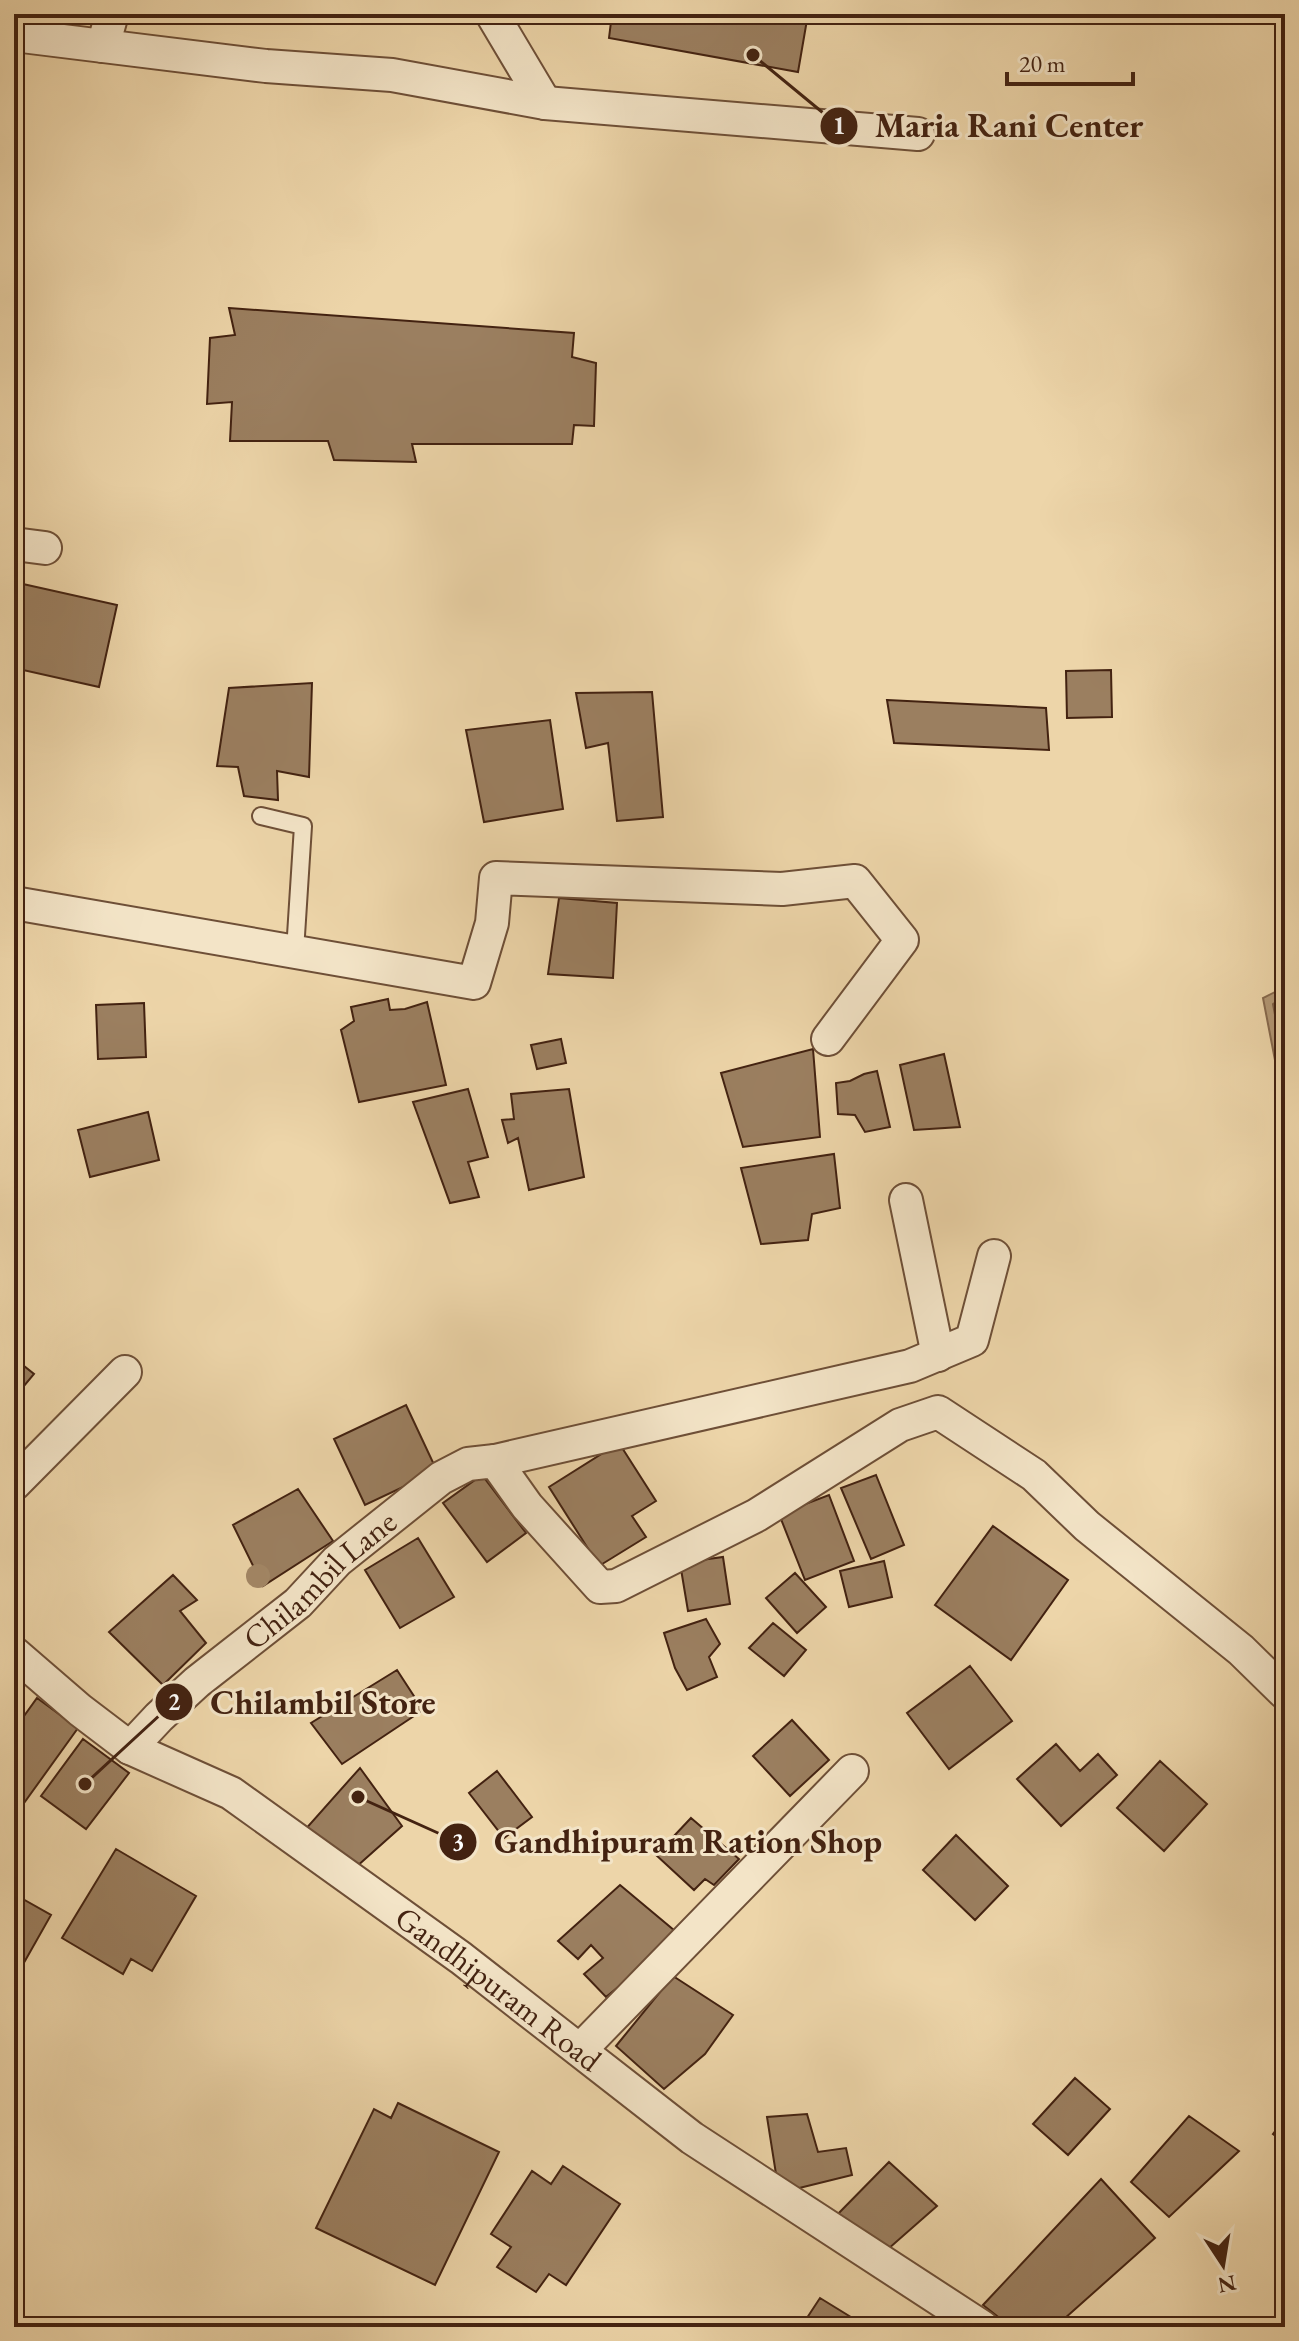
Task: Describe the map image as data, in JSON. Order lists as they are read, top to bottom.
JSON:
{
  "streets": {
    "street": ["Chilambil Lane", "Gandhipuram Road"]
  },
  "crossings": [
    ["Chilambil Lane", "Gandhipuram Road"]
  ],
  "places": ["Maria Rani Center", "Chilambil Store", "Gandhipuram Ration Shop"],
  "scale_bar": "20 m",
  "north": "bottom"
}
